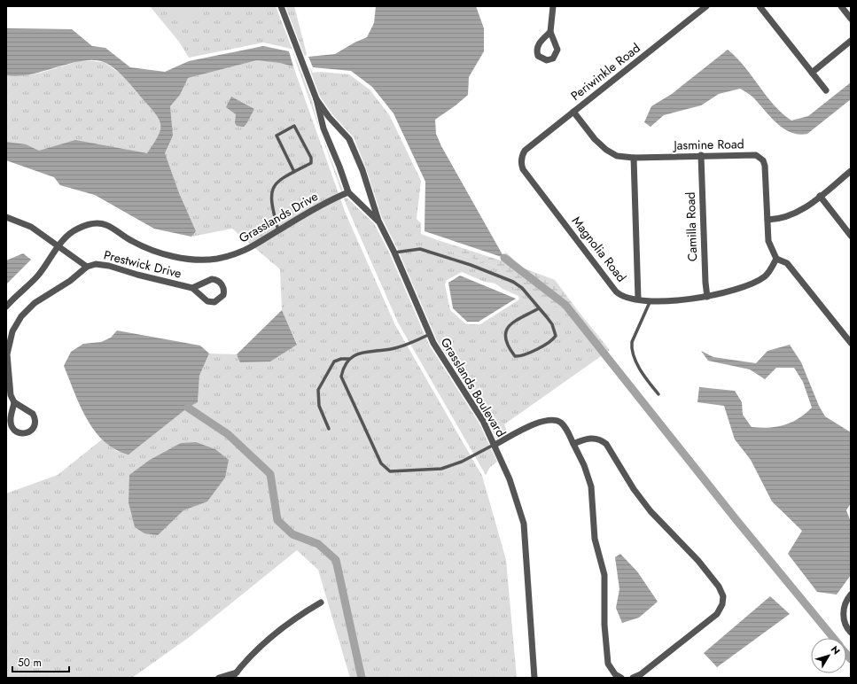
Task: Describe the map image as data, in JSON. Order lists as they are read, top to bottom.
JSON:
{
  "streets": {
    "street": [
      "Periwinkle Road",
      "Jasmine Road",
      "Grasslands Drive",
      "Camilla Road",
      "Magnolia Road",
      "Prestwick Drive",
      "Grasslands Boulevard"
    ]
  },
  "crossings": [
    ["Periwinkle Road", "Jasmine Road"],
    ["Periwinkle Road", "Magnolia Road"],
    ["Jasmine Road", "Camilla Road"],
    ["Jasmine Road", "Magnolia Road"],
    ["Grasslands Drive", "Prestwick Drive"],
    ["Grasslands Drive", "Grasslands Boulevard"],
    ["Camilla Road", "Magnolia Road"]
  ],
  "scale_bar": "50 m",
  "north": "top right"
}
